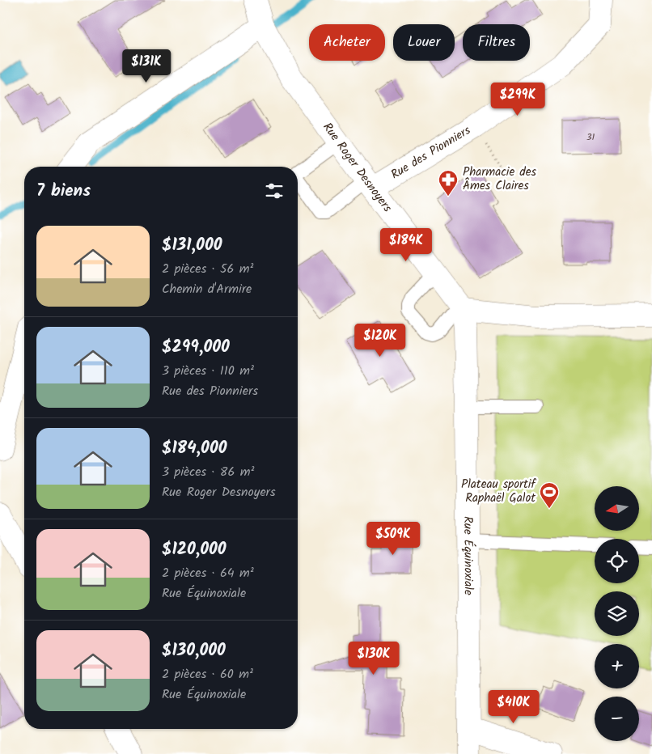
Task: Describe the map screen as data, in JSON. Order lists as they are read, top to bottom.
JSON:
{
  "streets": {
    "street": ["Rue des Pionniers", "Rue Roger Desnoyers", "Rue Équinoxiale"]
  },
  "crossings": [
    ["Rue des Pionniers", "Rue Roger Desnoyers"],
    ["Rue Roger Desnoyers", "Rue Équinoxiale"]
  ],
  "places": {
    "pharmacy": ["Pharmacie des Âmes Claires"],
    "sports": ["Plateau sportif Raphaël Galot"]
  },
  "house_numbers": ["31"],
  "north": "left",
  "page": {
    "chip": ["Acheter", "Louer", "Filtres"],
    "price": [
      "$131K",
      "$299K",
      "$184K",
      "$120K",
      "$509K",
      "$130K",
      "$410K"
    ],
    "heading": "7 biens",
    "list": [
      {
        "name": "$131,000",
        "note": "2 pièces · 56 m² · Chemin d'Armire"
      },
      {
        "name": "$299,000",
        "note": "3 pièces · 110 m² · Rue des Pionniers"
      },
      {
        "name": "$184,000",
        "note": "3 pièces · 86 m² · Rue Roger Desnoyers"
      },
      {
        "name": "$120,000",
        "note": "2 pièces · 64 m² · Rue Équinoxiale"
      },
      {
        "name": "$130,000",
        "note": "2 pièces · 60 m² · Rue Équinoxiale"
      }
    ],
    "map_buttons": ["+", "−"]
  }
}
